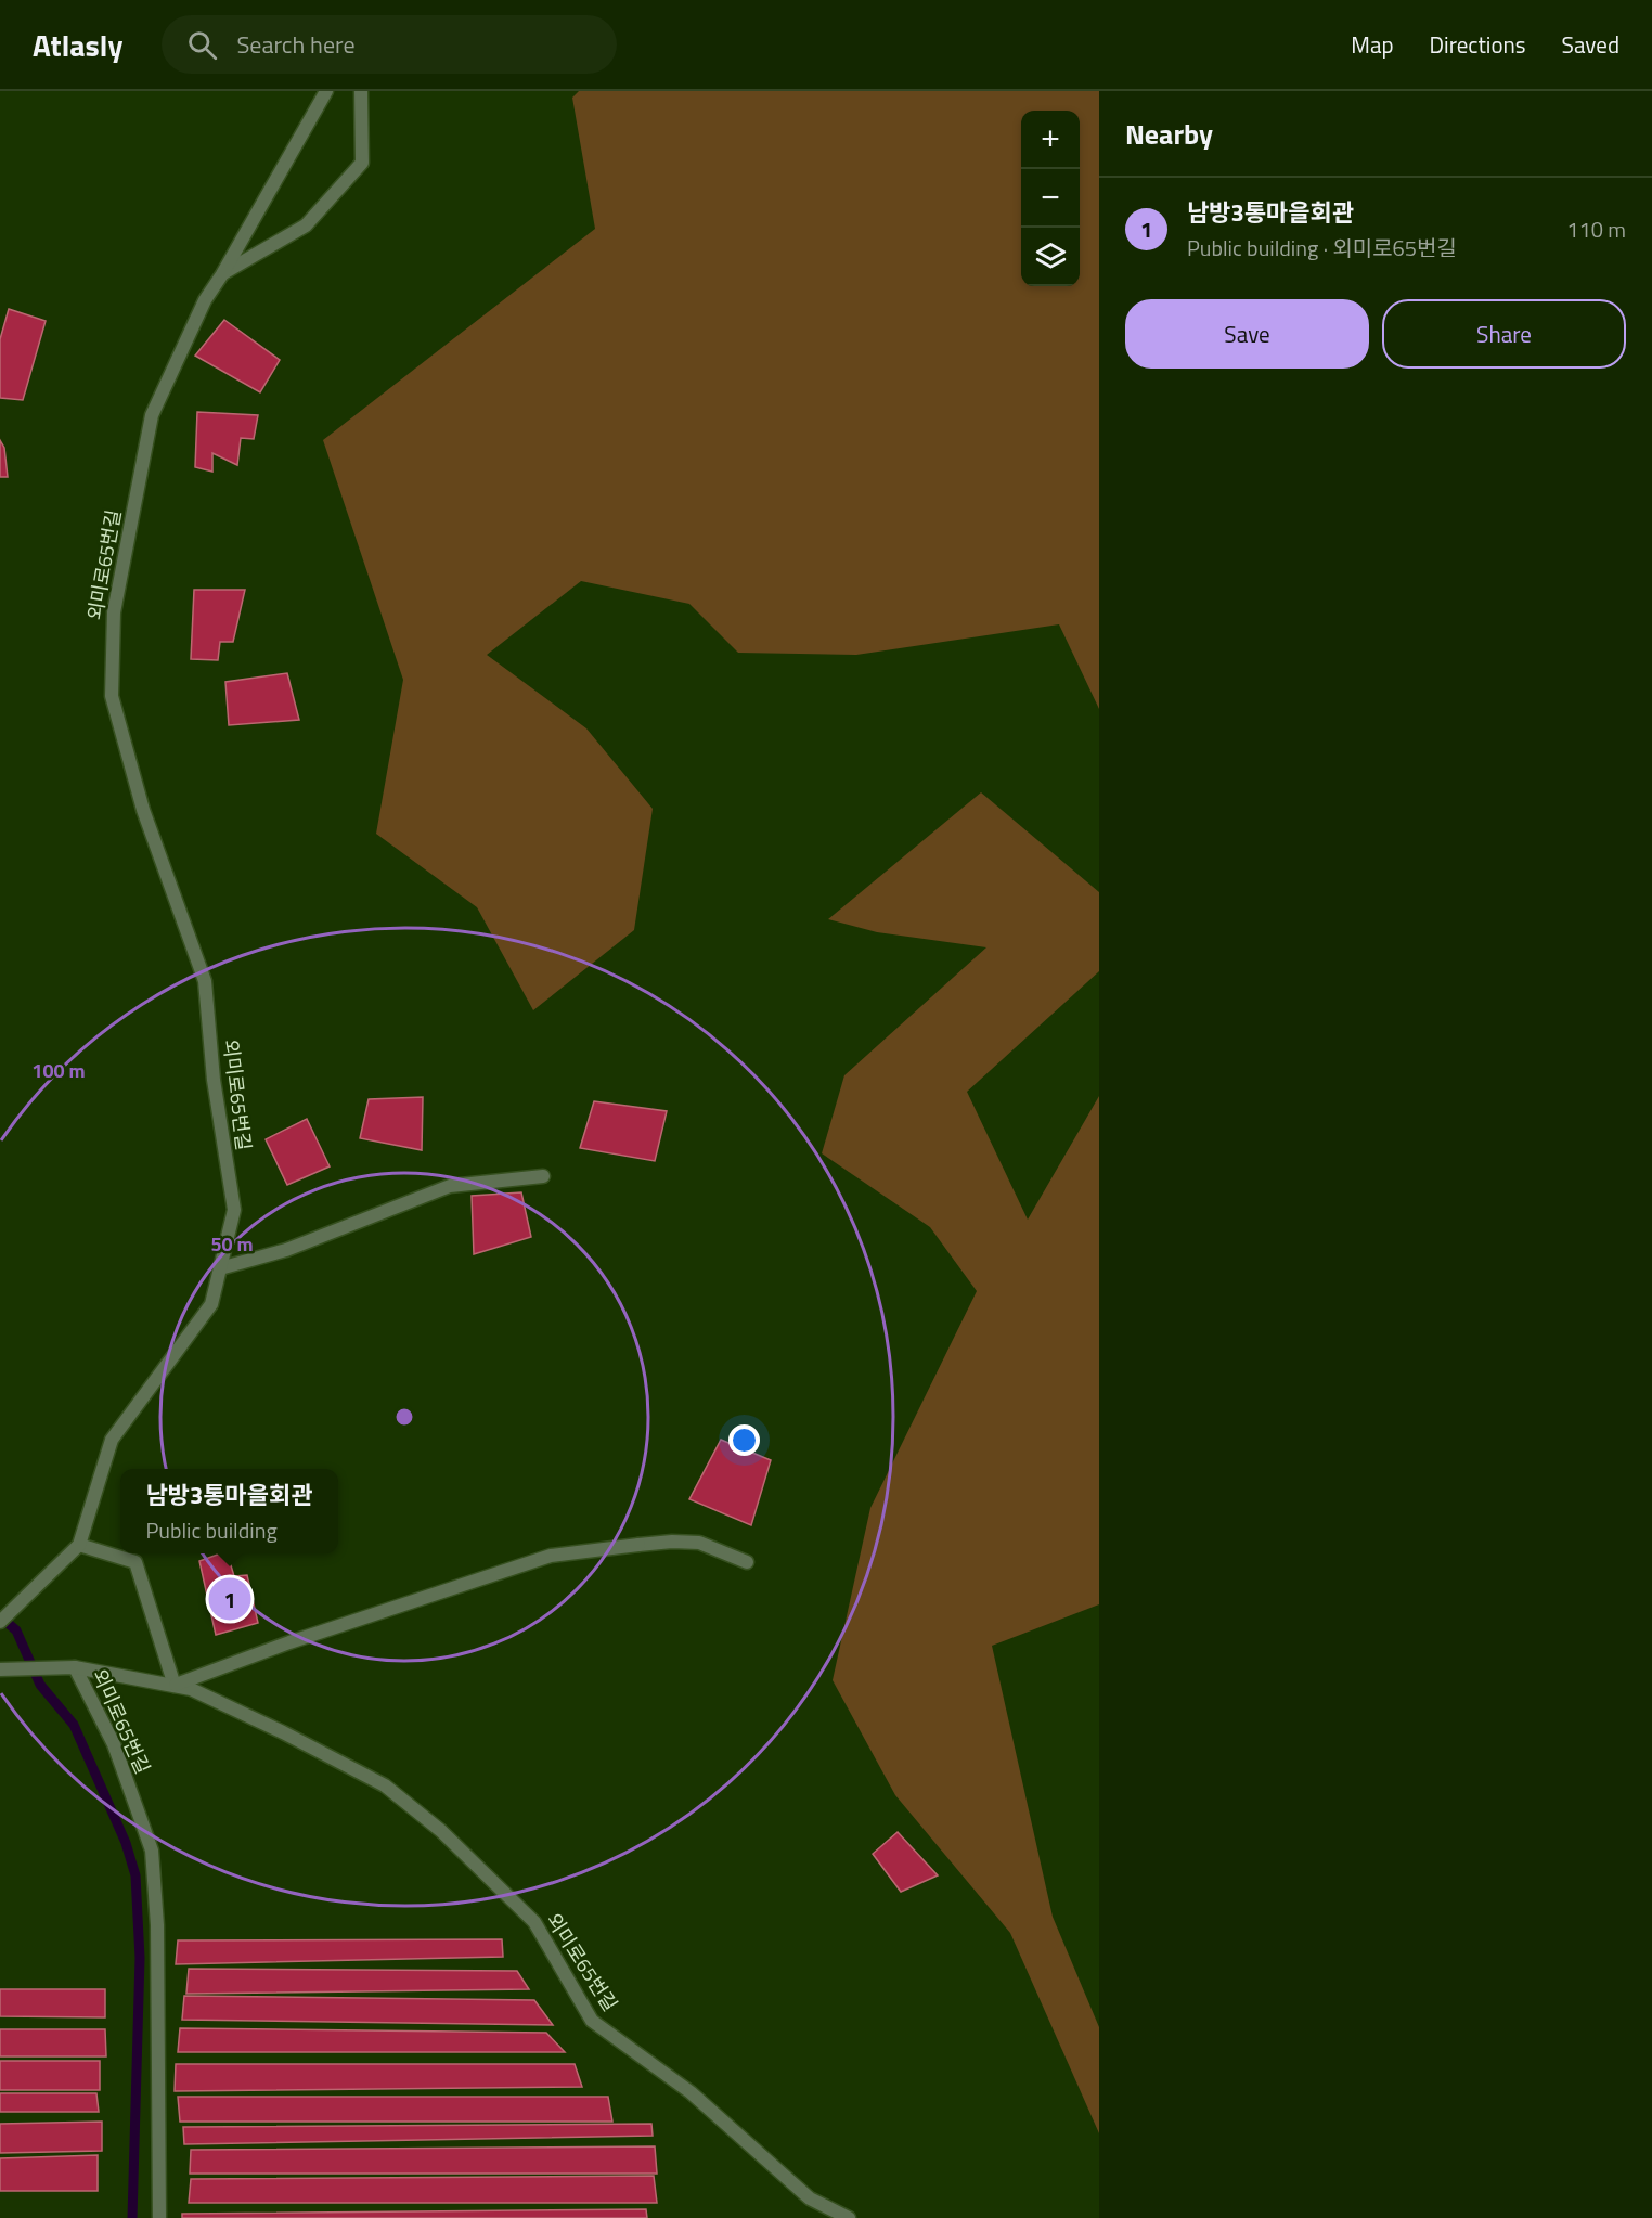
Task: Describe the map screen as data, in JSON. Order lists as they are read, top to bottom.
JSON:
{
  "streets": {
    "street": ["외미로65번길"]
  },
  "page": {
    "header": "Atlasly",
    "search": "Search here",
    "nav": ["Map", "Directions", "Saved"],
    "heading": "Nearby",
    "map_buttons": ["+", "−"],
    "list": [
      {
        "mark": "1",
        "name": "남방3통마을회관",
        "note": "Public building · 외미로65번길",
        "value": "110 m"
      }
    ],
    "buttons": ["Save", "Share"],
    "popup": ["남방3통마을회관", "Public building"],
    "pins": "1"
  },
  "rings": ["100 m", "50 m"]
}
